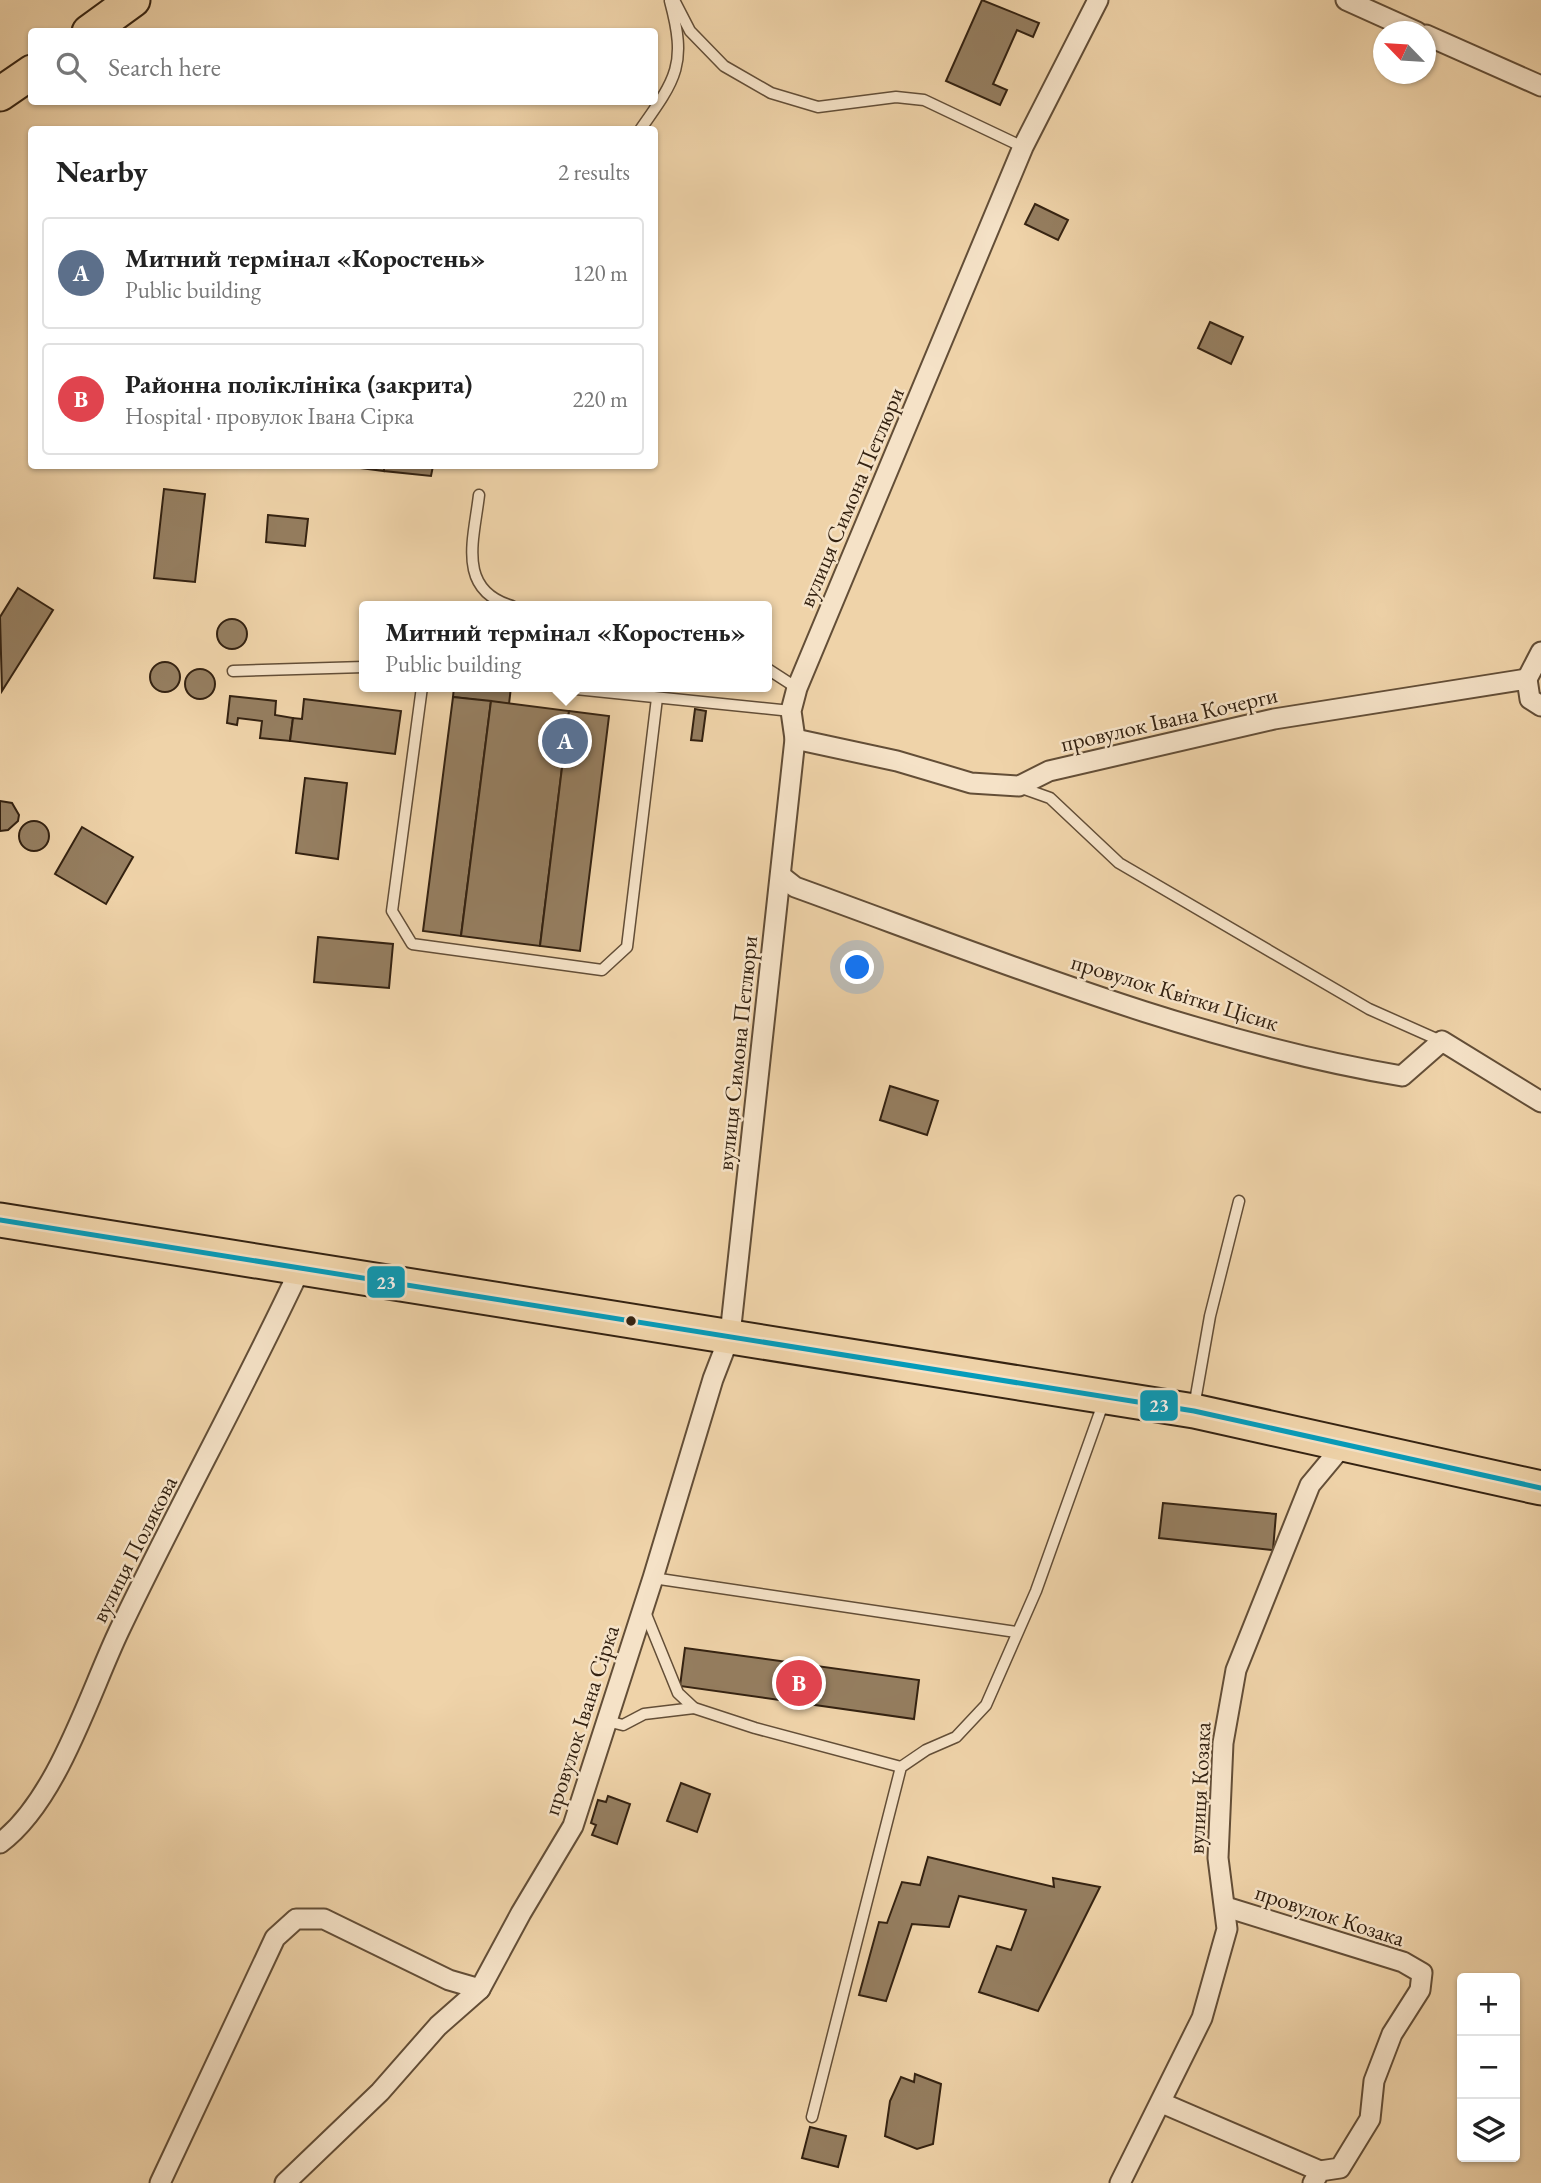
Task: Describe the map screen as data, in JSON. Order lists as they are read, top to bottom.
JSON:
{
  "streets": {
    "street": [
      "вулиця Симона Петлюри",
      "провулок Івана Кочерги",
      "провулок Квітки Цісик",
      "вулиця Полякова",
      "провулок Івана Сірка",
      "вулиця Козака",
      "провулок Козака"
    ]
  },
  "crossings": [
    ["вулиця Симона Петлюри", "провулок Івана Кочерги"],
    ["вулиця Симона Петлюри", "провулок Квітки Цісик"],
    ["вулиця Симона Петлюри", "провулок Івана Сірка"],
    ["вулиця Козака", "провулок Козака"]
  ],
  "lines": ["transit line 23"],
  "north": "top left",
  "page": {
    "search": "Search here",
    "heading": ["Nearby", "2 results"],
    "list": [
      {
        "mark": "A",
        "name": "Митний термінал «Коростень»",
        "note": "Public building",
        "value": "120 m"
      },
      {
        "mark": "B",
        "name": "Районна поліклініка (закрита)",
        "note": "Hospital · провулок Івана Сірка",
        "value": "220 m"
      }
    ],
    "popup": ["Митний термінал «Коростень»", "Public building"],
    "pins": ["A", "B"],
    "map_buttons": ["+", "−"]
  }
}
